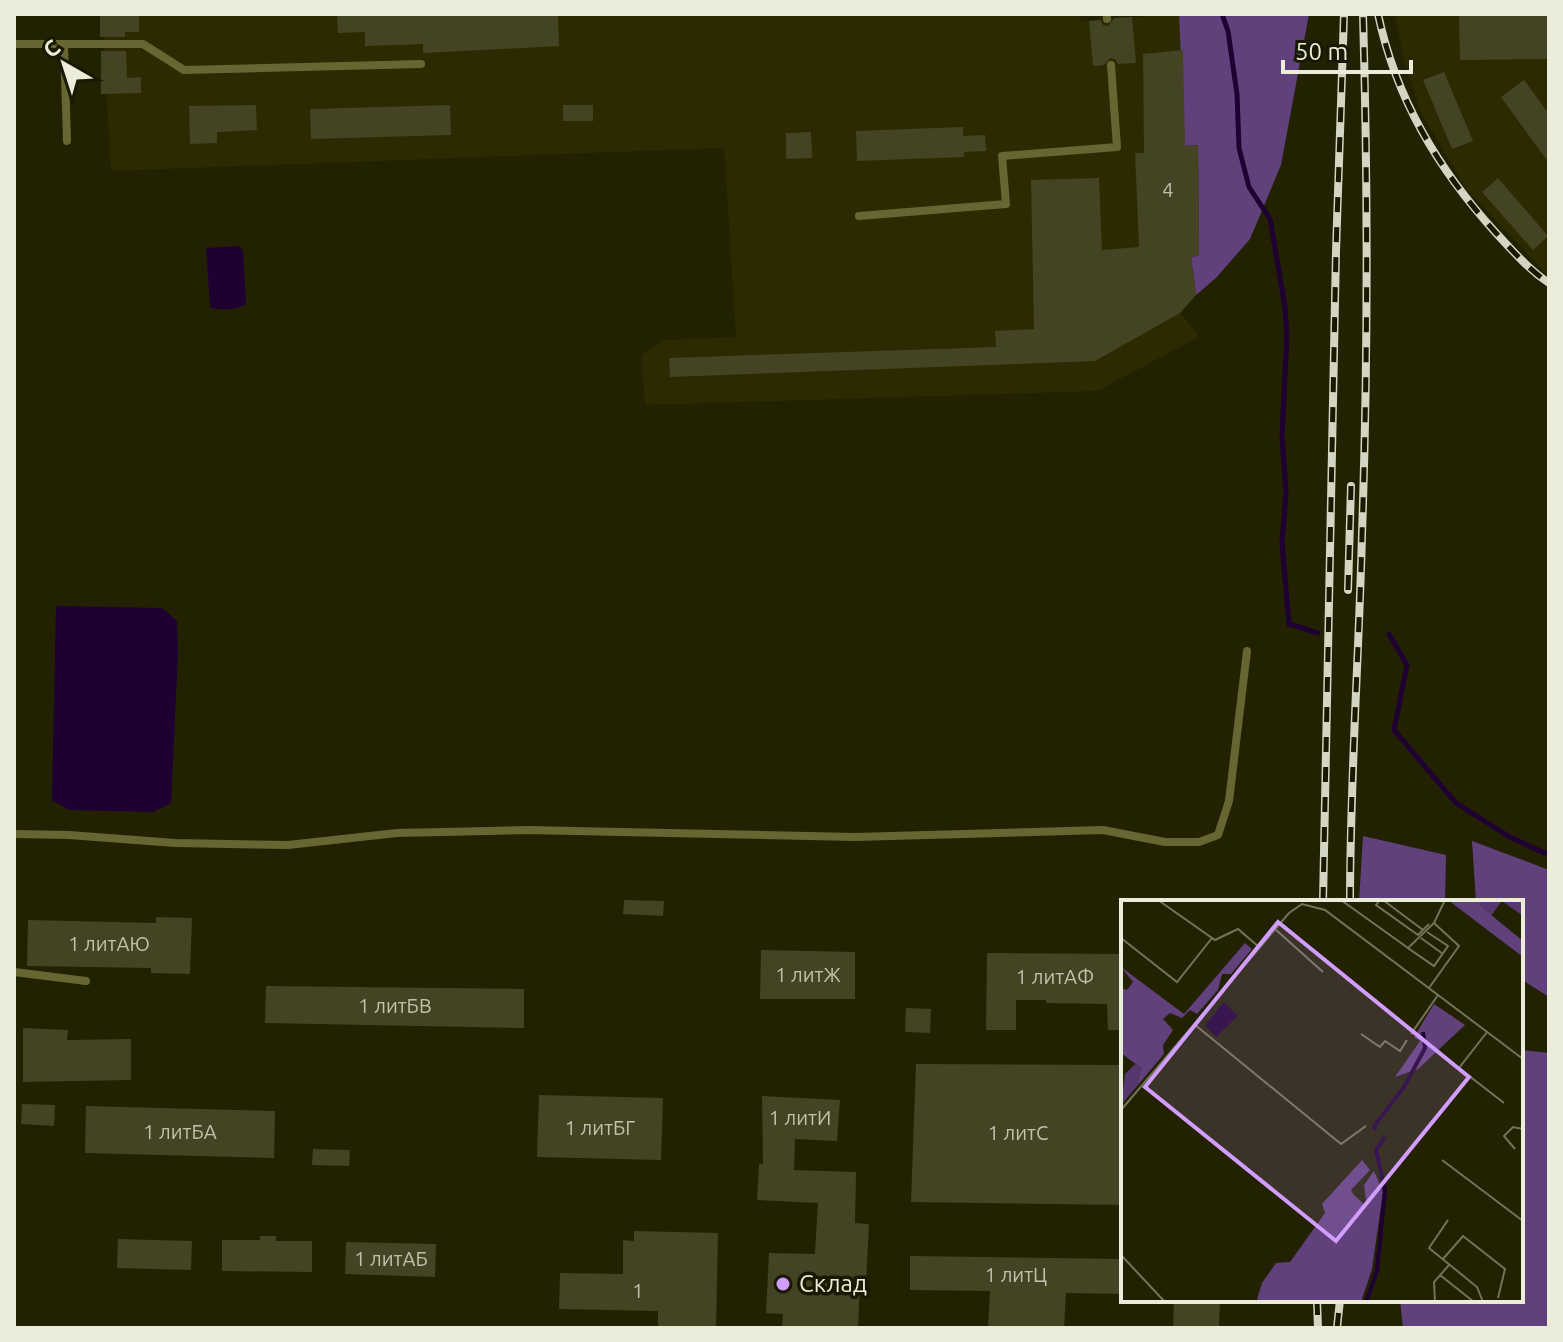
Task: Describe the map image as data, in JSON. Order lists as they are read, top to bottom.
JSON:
{
  "places": ["Склад"],
  "house_numbers": [
    "4",
    "1 литАЮ",
    "1 литЖ",
    "1 литАФ",
    "1 литБВ",
    "1 литИ",
    "1 литБГ",
    "1 литБА",
    "1 литС",
    "1 литАБ",
    "1 литЦ",
    "1"
  ],
  "scale_bar": "50 m",
  "north": "top left"
}
